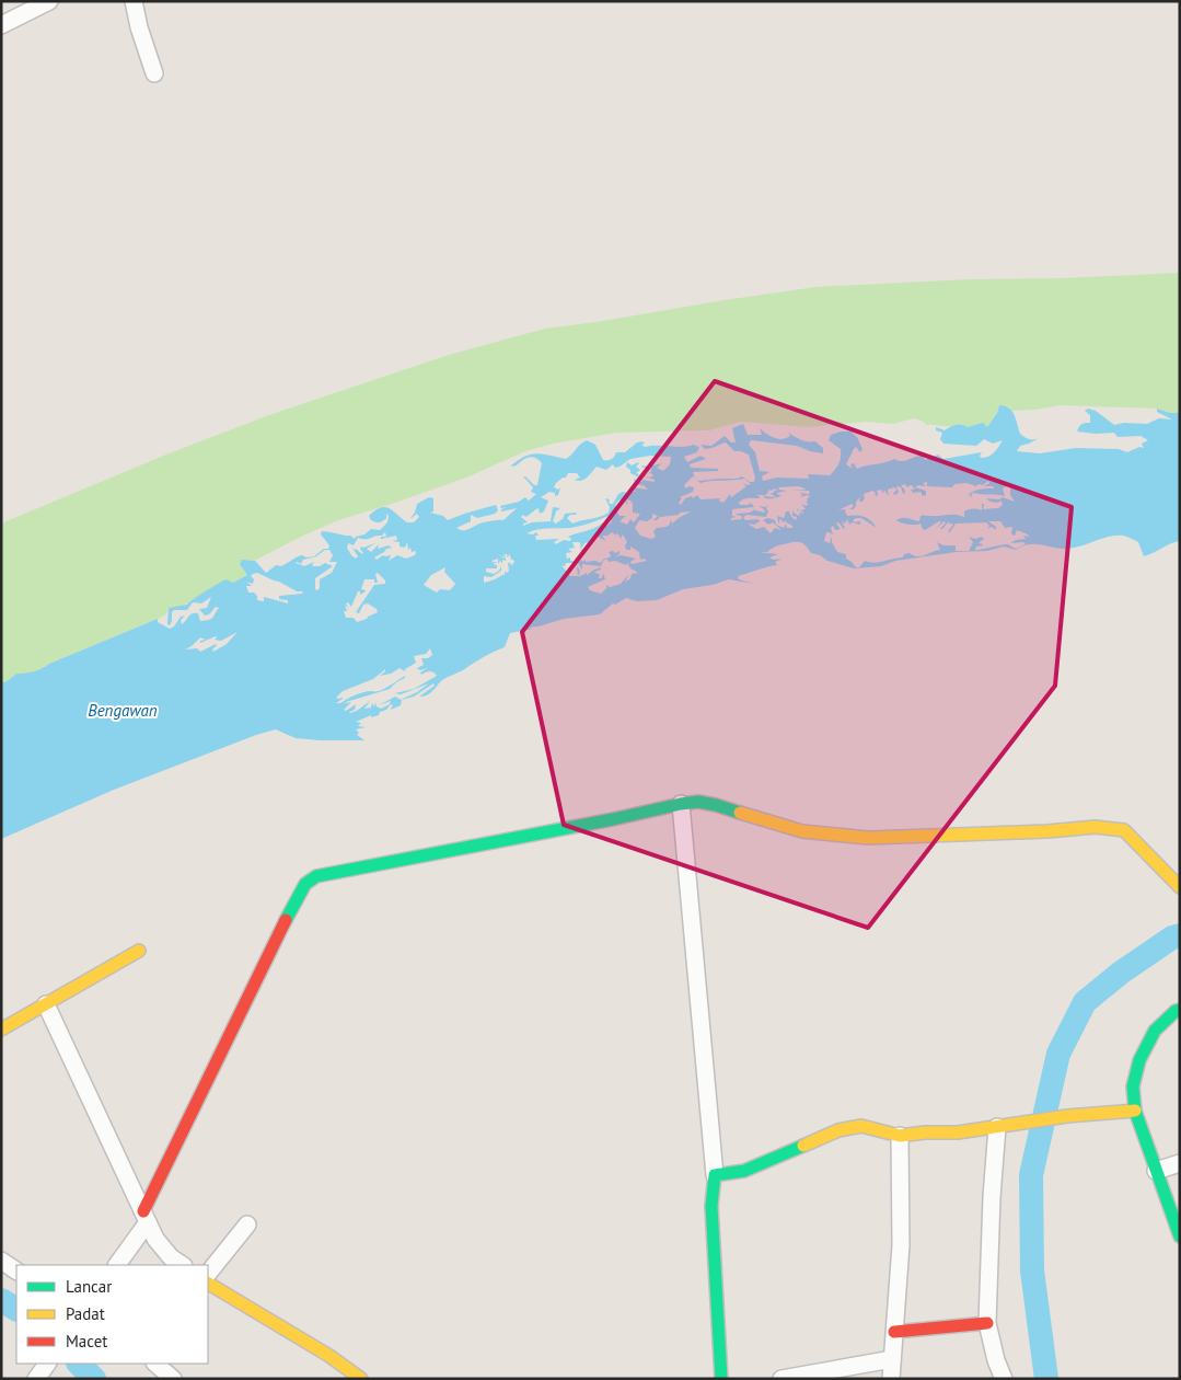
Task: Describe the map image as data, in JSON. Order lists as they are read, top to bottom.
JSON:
{
  "water": ["Bengawan"],
  "legend": ["Lancar", "Padat", "Macet"]
}
